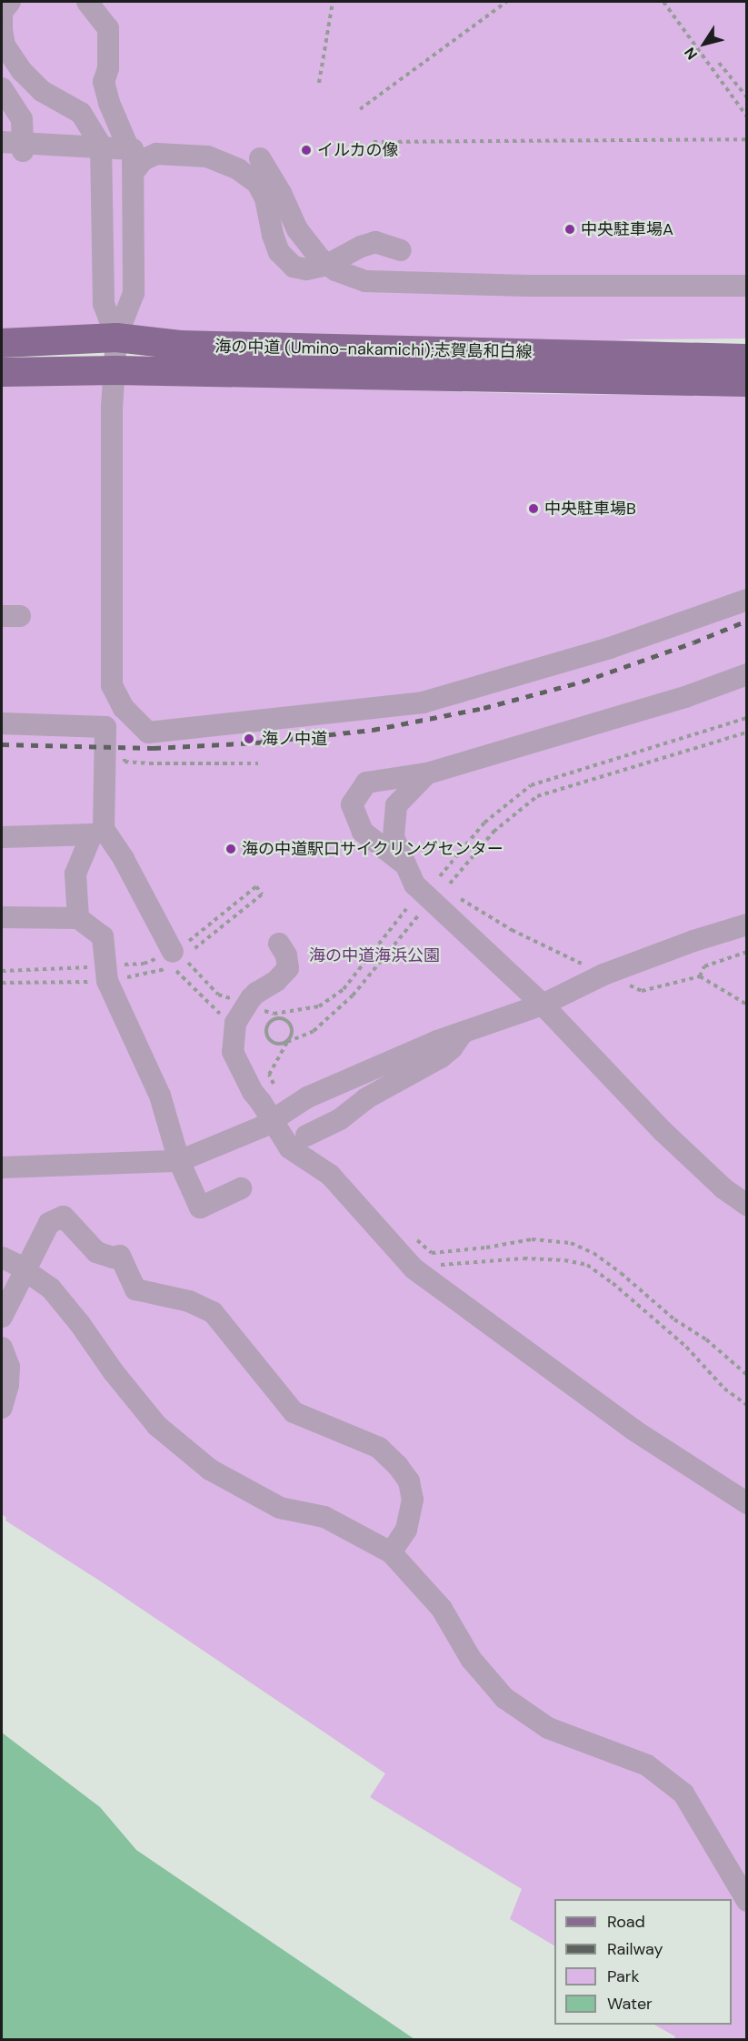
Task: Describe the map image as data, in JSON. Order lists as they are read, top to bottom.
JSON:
{
  "streets": {
    "main road": ["海の中道 (Umino-nakamichi);志賀島和白線"]
  },
  "parks": ["海の中道海浜公園"],
  "places": [
    "イルカの像",
    "中央駐車場A",
    "中央駐車場B",
    "海ノ中道",
    "海の中道駅口サイクリングセンター"
  ],
  "legend": [
    "Road",
    "Railway",
    "Park",
    "Water"
  ],
  "north": "bottom left"
}
